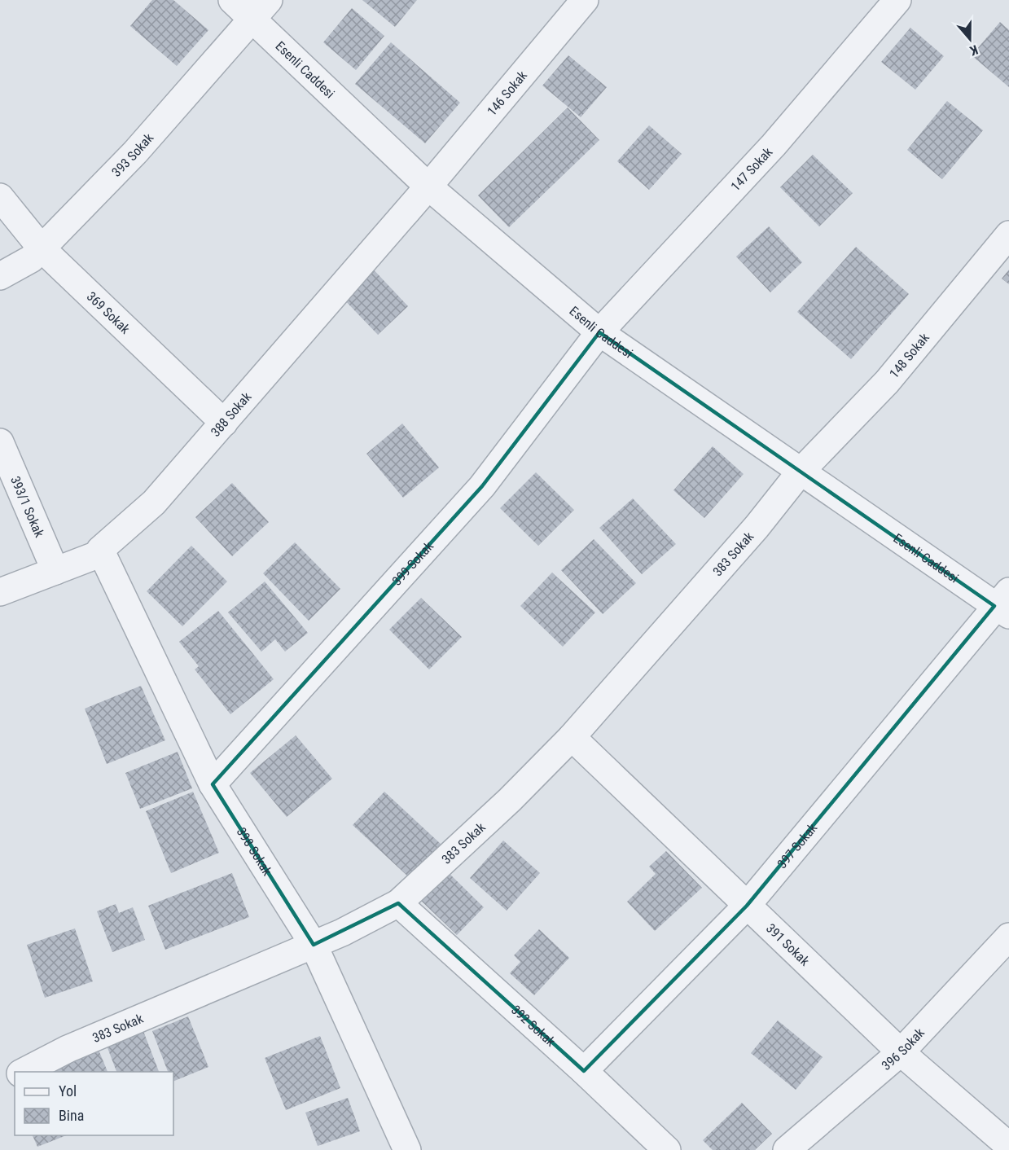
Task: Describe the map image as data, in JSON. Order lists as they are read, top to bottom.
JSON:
{
  "streets": {
    "street": [
      "Esenli Caddesi",
      "146 Sokak",
      "393 Sokak",
      "147 Sokak",
      "369 Sokak",
      "148 Sokak",
      "388 Sokak",
      "393/1 Sokak",
      "383 Sokak",
      "399 Sokak",
      "397 Sokak",
      "398 Sokak",
      "391 Sokak",
      "392 Sokak",
      "396 Sokak"
    ]
  },
  "crossings": [
    ["Esenli Caddesi", "146 Sokak"],
    ["Esenli Caddesi", "393 Sokak"],
    ["Esenli Caddesi", "147 Sokak"],
    ["Esenli Caddesi", "148 Sokak"],
    ["Esenli Caddesi", "388 Sokak"],
    ["Esenli Caddesi", "383 Sokak"],
    ["Esenli Caddesi", "399 Sokak"],
    ["Esenli Caddesi", "397 Sokak"],
    ["146 Sokak", "388 Sokak"],
    ["393 Sokak", "369 Sokak"],
    ["147 Sokak", "399 Sokak"],
    ["369 Sokak", "388 Sokak"],
    ["148 Sokak", "383 Sokak"],
    ["388 Sokak", "393/1 Sokak"],
    ["388 Sokak", "398 Sokak"],
    ["383 Sokak", "398 Sokak"],
    ["383 Sokak", "391 Sokak"],
    ["383 Sokak", "392 Sokak"],
    ["399 Sokak", "398 Sokak"],
    ["397 Sokak", "391 Sokak"],
    ["397 Sokak", "392 Sokak"],
    ["391 Sokak", "396 Sokak"]
  ],
  "legend": ["Yol", "Bina"],
  "north": "bottom"
}
